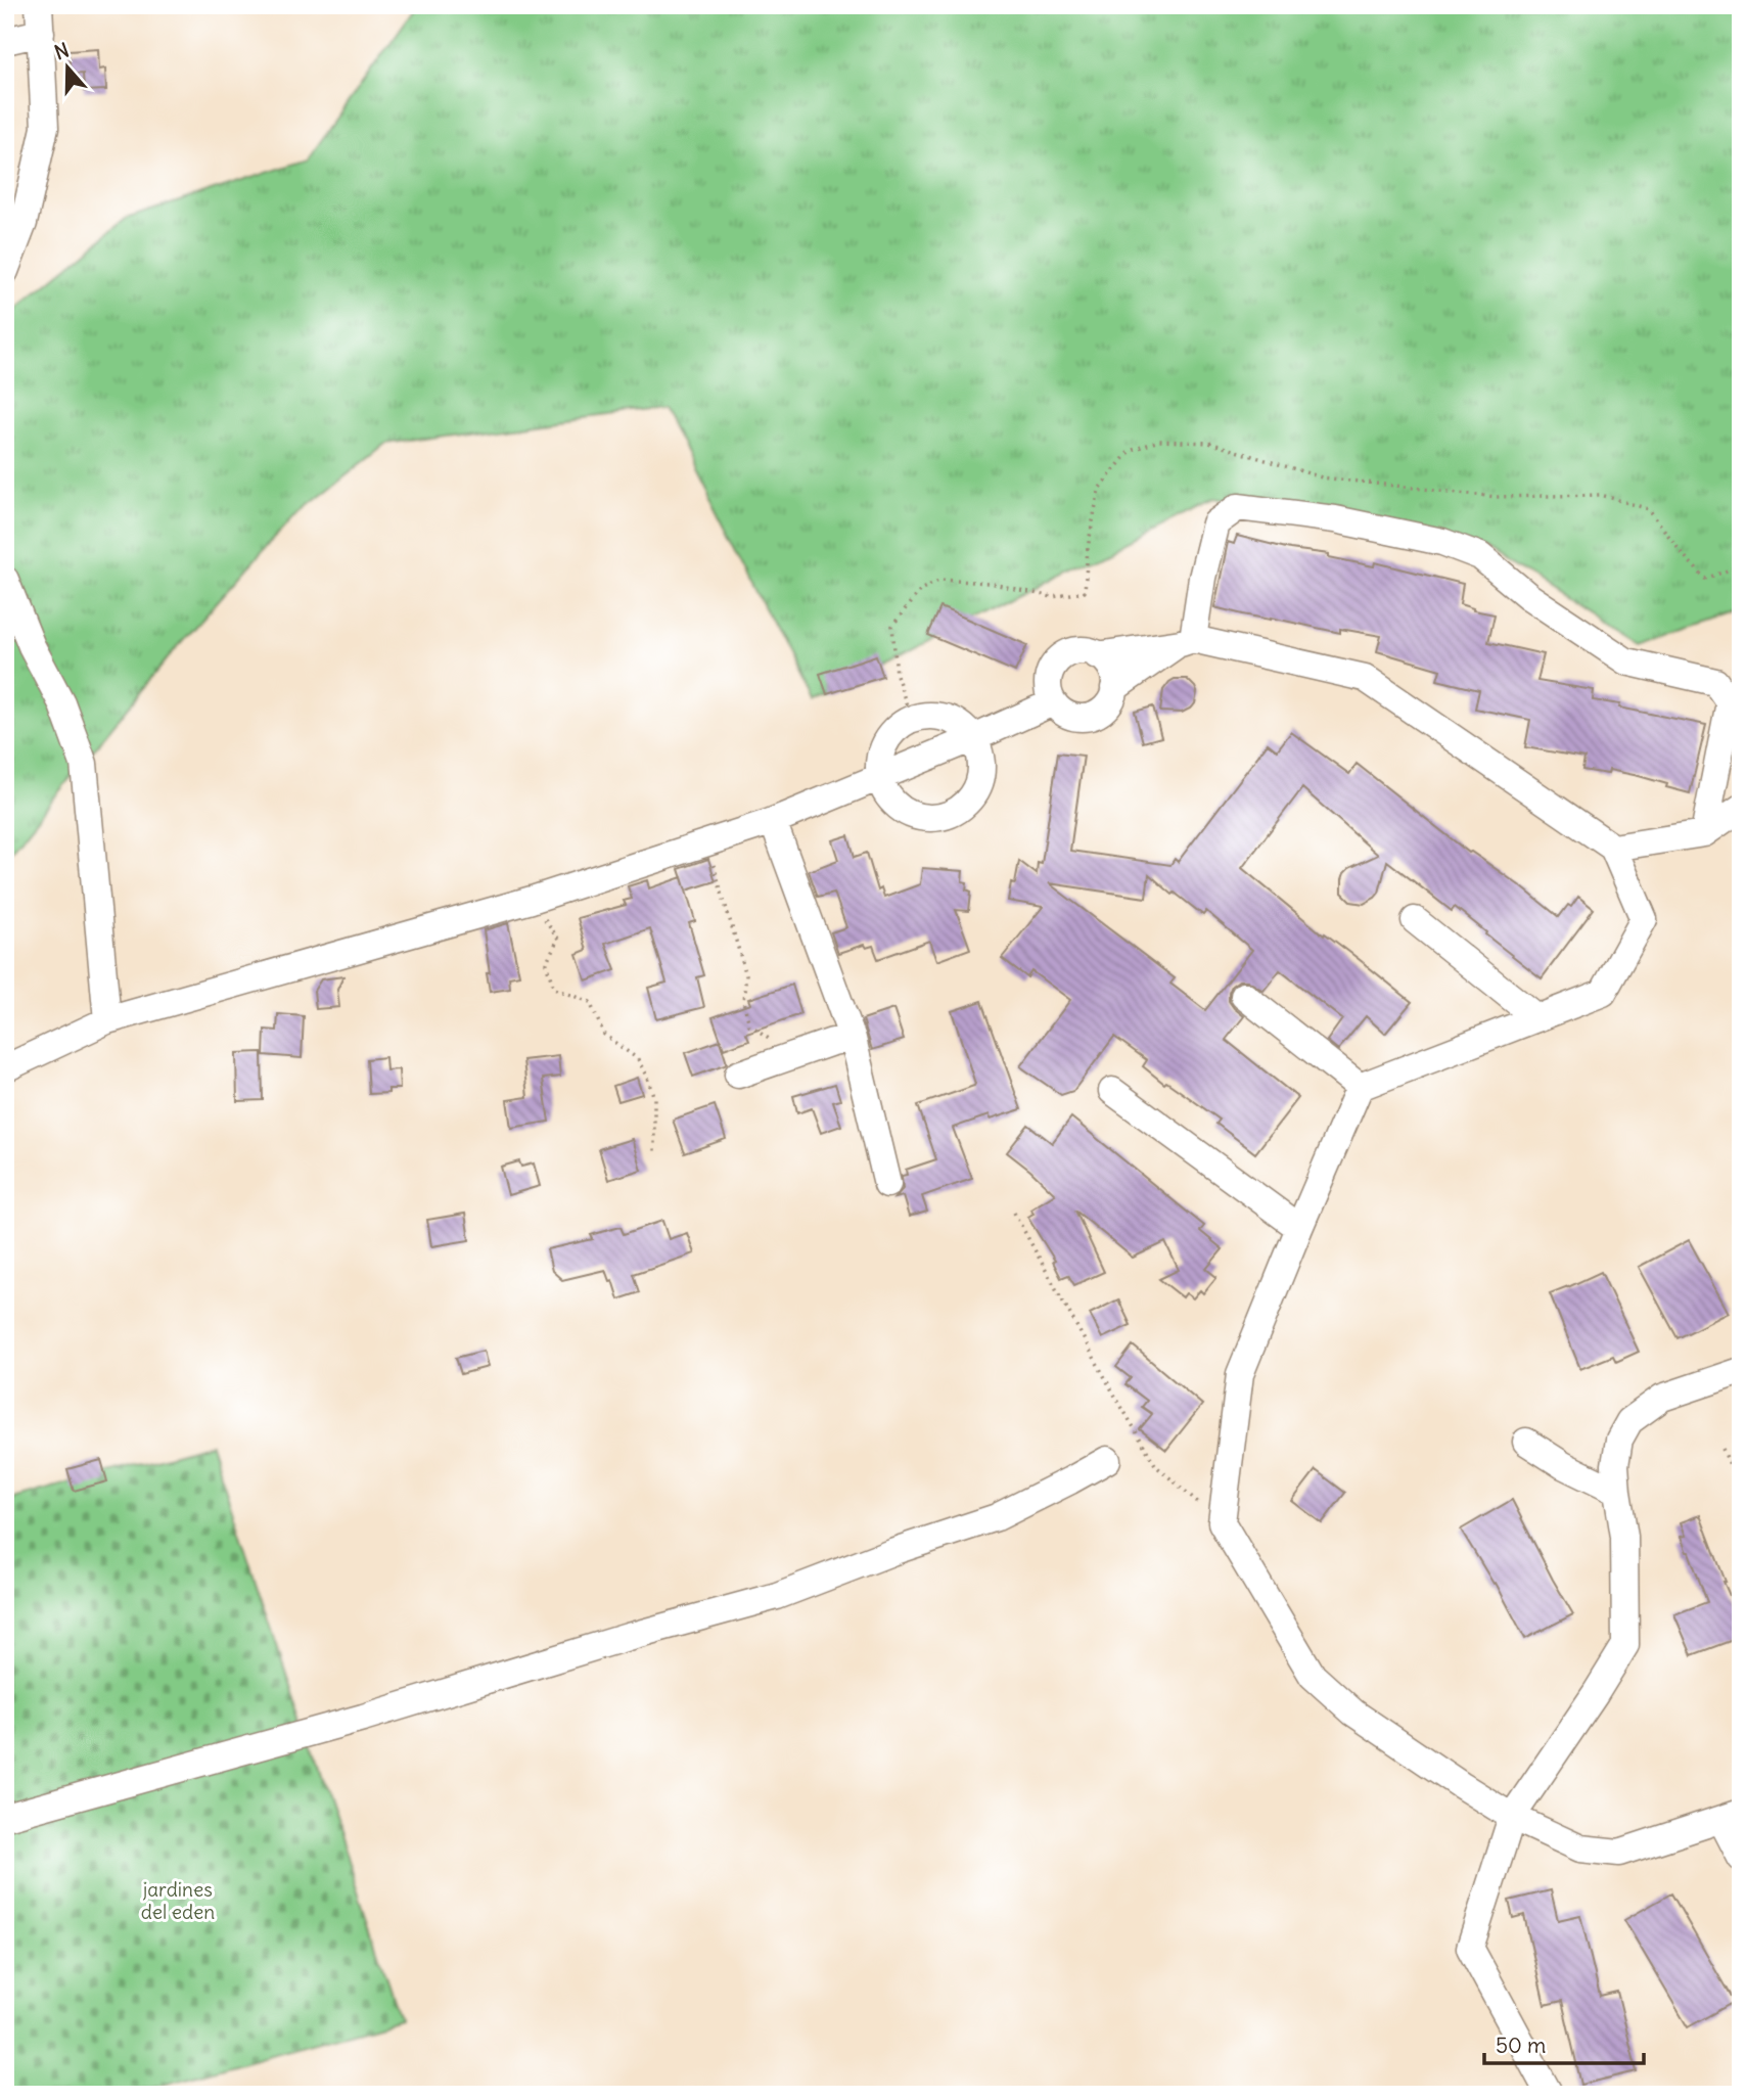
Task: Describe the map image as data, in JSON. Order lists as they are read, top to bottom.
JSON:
{
  "parks": ["jardines del eden"],
  "scale_bar": "50 m",
  "north": "top"
}
